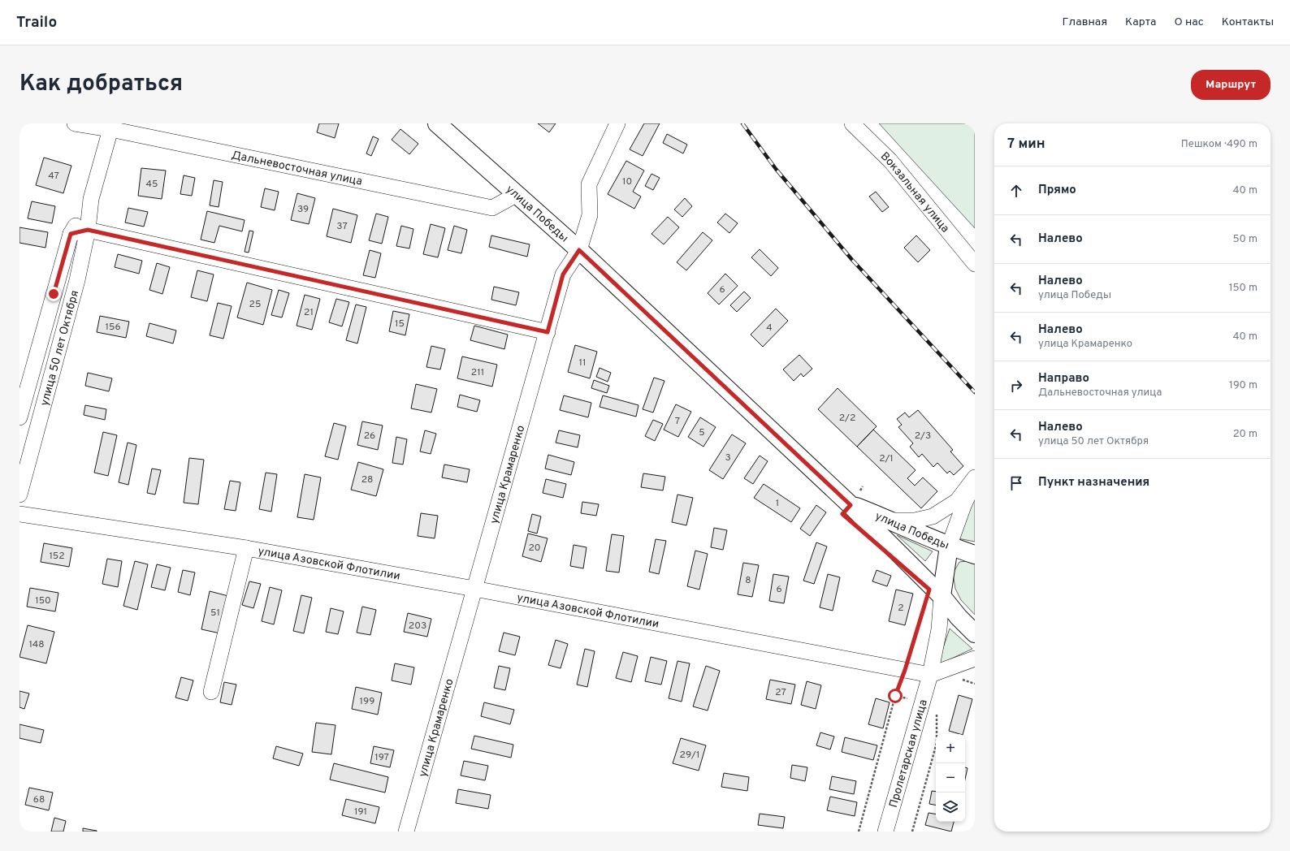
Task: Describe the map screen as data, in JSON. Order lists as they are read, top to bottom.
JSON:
{
  "streets": {
    "street": [
      "Дальневосточная улица",
      "Вокзальная улица",
      "улица Победы",
      "улица 50 лет Октября",
      "улица Крамаренко",
      "улица Азовской Флотилии",
      "Пролетарская улица"
    ]
  },
  "crossings": [
    ["Дальневосточная улица", "улица Победы"],
    ["Дальневосточная улица", "улица 50 лет Октября"],
    ["улица Победы", "улица Крамаренко"],
    ["улица Победы", "Пролетарская улица"],
    ["улица Крамаренко", "улица Азовской Флотилии"],
    ["улица Азовской Флотилии", "Пролетарская улица"]
  ],
  "house_numbers": [
    "47",
    "10",
    "45",
    "39",
    "37",
    "6",
    "25",
    "21",
    "15",
    "156",
    "4",
    "11",
    "211",
    "2/2",
    "7",
    "5",
    "26",
    "2/3",
    "3",
    "2/1",
    "28",
    "1",
    "20",
    "152",
    "8",
    "6",
    "150",
    "2",
    "51",
    "203",
    "148",
    "27",
    "199",
    "29/1",
    "197",
    "68",
    "191"
  ],
  "page": {
    "header": "Trailo",
    "nav": [
      "Главная",
      "Карта",
      "О нас",
      "Контакты"
    ],
    "title": "Как добраться",
    "buttons": "Маршрут",
    "heading": ["7 мин", "Пешком · 490 m"],
    "list": [
      ["Прямо", "40 m"],
      ["Налево", "50 m"],
      ["Налево", "улица Победы", "150 m"],
      ["Налево", "улица Крамаренко", "40 m"],
      ["Направо", "Дальневосточная улица", "190 m"],
      ["Налево", "улица 50 лет Октября", "20 m"],
      "Пункт назначения"
    ],
    "map_buttons": ["+", "−"]
  }
}
